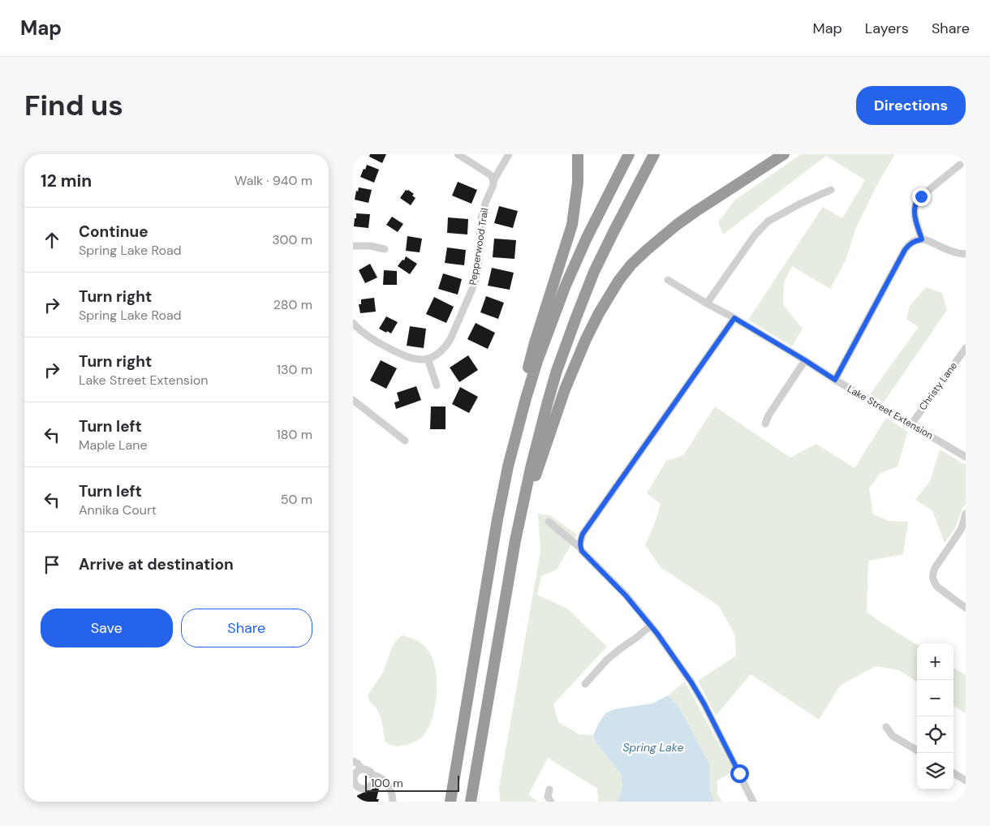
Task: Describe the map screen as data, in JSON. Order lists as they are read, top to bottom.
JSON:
{
  "streets": {
    "street": ["Pepperwood Trail", "Christy Lane", "Lake Street Extension"]
  },
  "crossings": [
    ["Christy Lane", "Lake Street Extension"]
  ],
  "water": ["Spring Lake"],
  "scale_bar": "100 m",
  "page": {
    "header": "Map",
    "nav": ["Map", "Layers", "Share"],
    "buttons": [
      "Directions",
      ["Save", "Share"]
    ],
    "title": "Find us",
    "heading": ["12 min", "Walk · 940 m"],
    "list": [
      ["Continue", "Spring Lake Road", "300 m"],
      ["Turn right", "Spring Lake Road", "280 m"],
      ["Turn right", "Lake Street Extension", "130 m"],
      ["Turn left", "Maple Lane", "180 m"],
      ["Turn left", "Annika Court", "50 m"],
      "Arrive at destination"
    ],
    "map_buttons": ["+", "−"],
    "scale": "100 m"
  }
}
